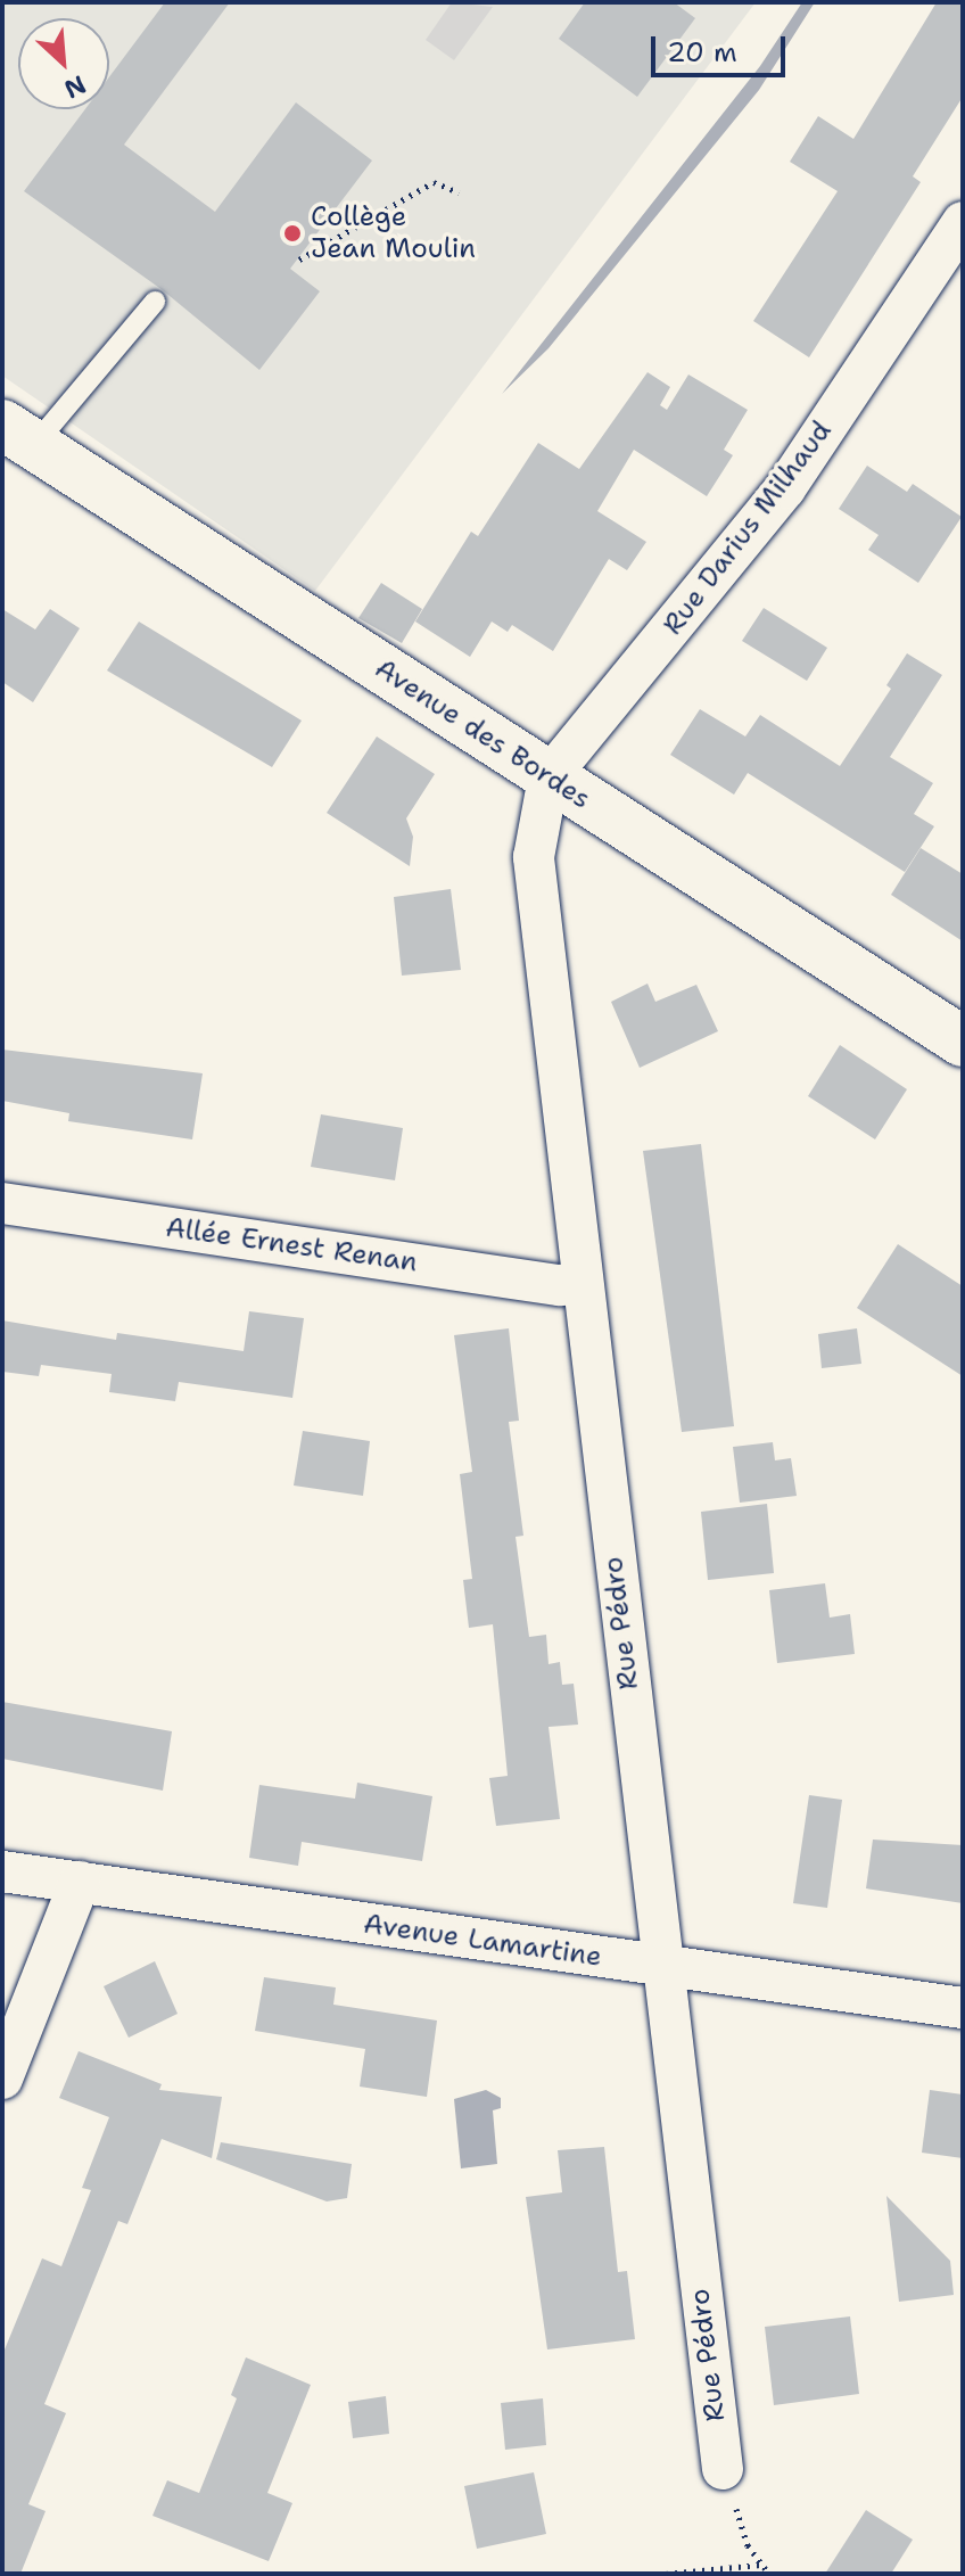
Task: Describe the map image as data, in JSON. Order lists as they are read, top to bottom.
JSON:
{
  "streets": {
    "street": [
      "Rue Darius Milhaud",
      "Avenue des Bordes",
      "Allée Ernest Renan",
      "Rue Pédro",
      "Avenue Lamartine"
    ]
  },
  "crossings": [
    ["Rue Darius Milhaud", "Avenue des Bordes"],
    ["Rue Darius Milhaud", "Rue Pédro"],
    ["Avenue des Bordes", "Rue Pédro"],
    ["Allée Ernest Renan", "Rue Pédro"],
    ["Rue Pédro", "Avenue Lamartine"]
  ],
  "places": ["Collège Jean Moulin"],
  "scale_bar": "20 m",
  "north": "bottom right"
}
